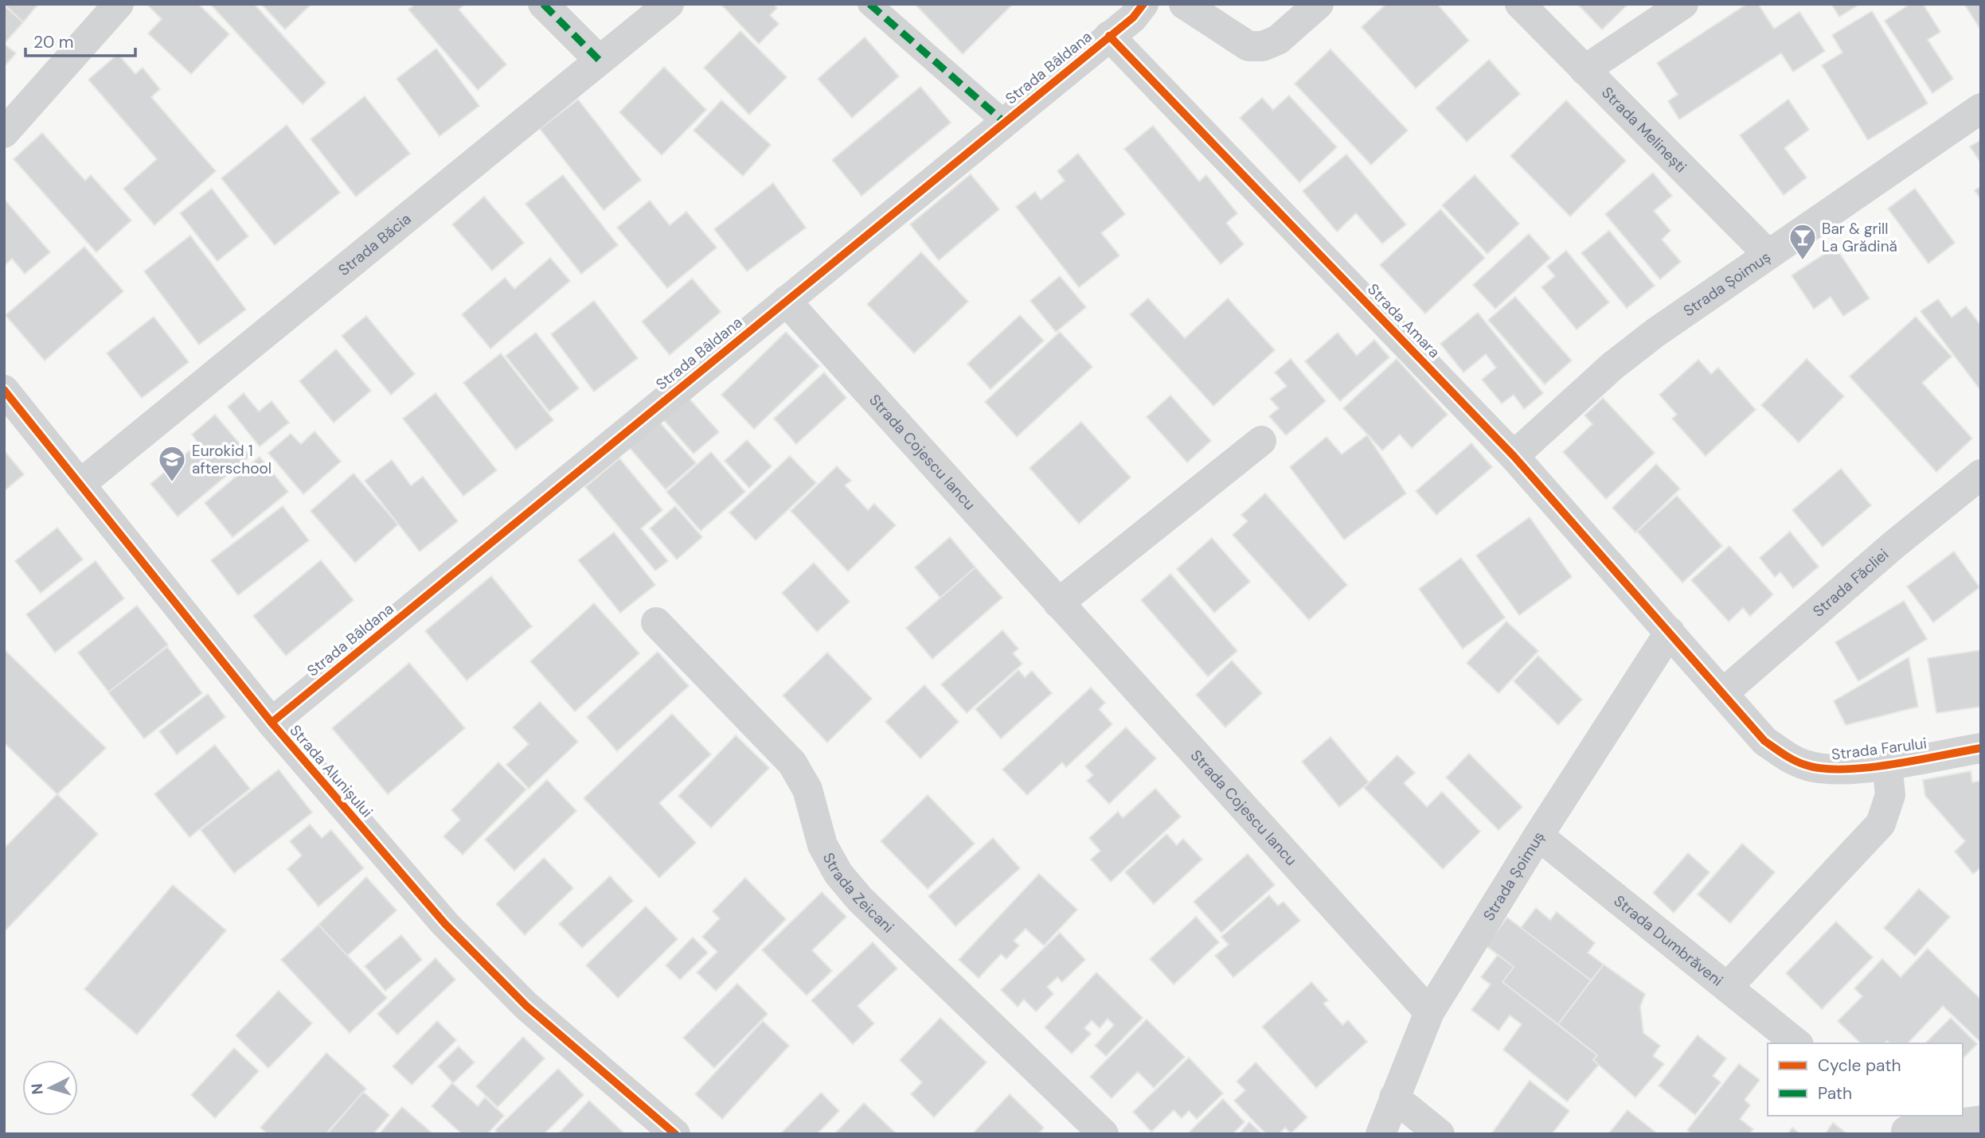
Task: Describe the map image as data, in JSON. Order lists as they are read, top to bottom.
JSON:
{
  "streets": {
    "street": [
      "Strada Bâldana",
      "Strada Melinești",
      "Strada Băcia",
      "Strada Șoimuș",
      "Strada Amara",
      "Strada Cojescu Iancu",
      "Strada Făcliei",
      "Strada Farului",
      "Strada Alunișului",
      "Strada Zeicani",
      "Strada Dumbrăveni"
    ]
  },
  "crossings": [
    ["Strada Bâldana", "Strada Amara"],
    ["Strada Bâldana", "Strada Cojescu Iancu"],
    ["Strada Bâldana", "Strada Alunișului"],
    ["Strada Melinești", "Strada Șoimuș"],
    ["Strada Băcia", "Strada Alunișului"],
    ["Strada Șoimuș", "Strada Amara"],
    ["Strada Șoimuș", "Strada Cojescu Iancu"],
    ["Strada Șoimuș", "Strada Farului"],
    ["Strada Șoimuș", "Strada Dumbrăveni"],
    ["Strada Amara", "Strada Farului"],
    ["Strada Făcliei", "Strada Farului"],
    ["Strada Farului", "Strada Dumbrăveni"]
  ],
  "places": {
    "bar": ["Bar & grill La Grădină"],
    "school or university": ["Eurokid 1 afterschool"]
  },
  "legend": ["Cycle path", "Path"],
  "scale_bar": "20 m",
  "north": "left"
}
